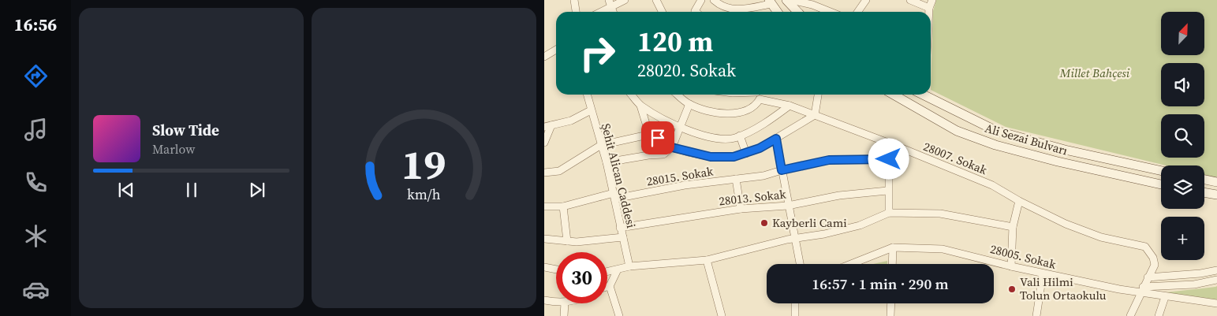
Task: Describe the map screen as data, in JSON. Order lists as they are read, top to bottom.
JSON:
{
  "streets": {
    "main road": ["Ali Sezai Bulvarı"],
    "street": [
      "28007. Sokak",
      "Şehit Alican Caddesi",
      "28015. Sokak",
      "28013. Sokak",
      "28005. Sokak"
    ]
  },
  "crossings": [
    ["Şehit Alican Caddesi", "28015. Sokak"],
    ["Şehit Alican Caddesi", "28013. Sokak"]
  ],
  "parks": ["Millet Bahçesi"],
  "places": ["Kayberli Cami", "Vali Hilmi Tolun Ortaokulu"],
  "north": "top right",
  "page": {
    "tabs": "16:56",
    "map_buttons": "+",
    "turn": ["120 m", "28020. Sokak"],
    "song": ["Slow Tide", "Marlow"],
    "limit": "30",
    "trip": "16:57 · 1 min · 290 m",
    "gauge": ["19", "km/h"]
  }
}
